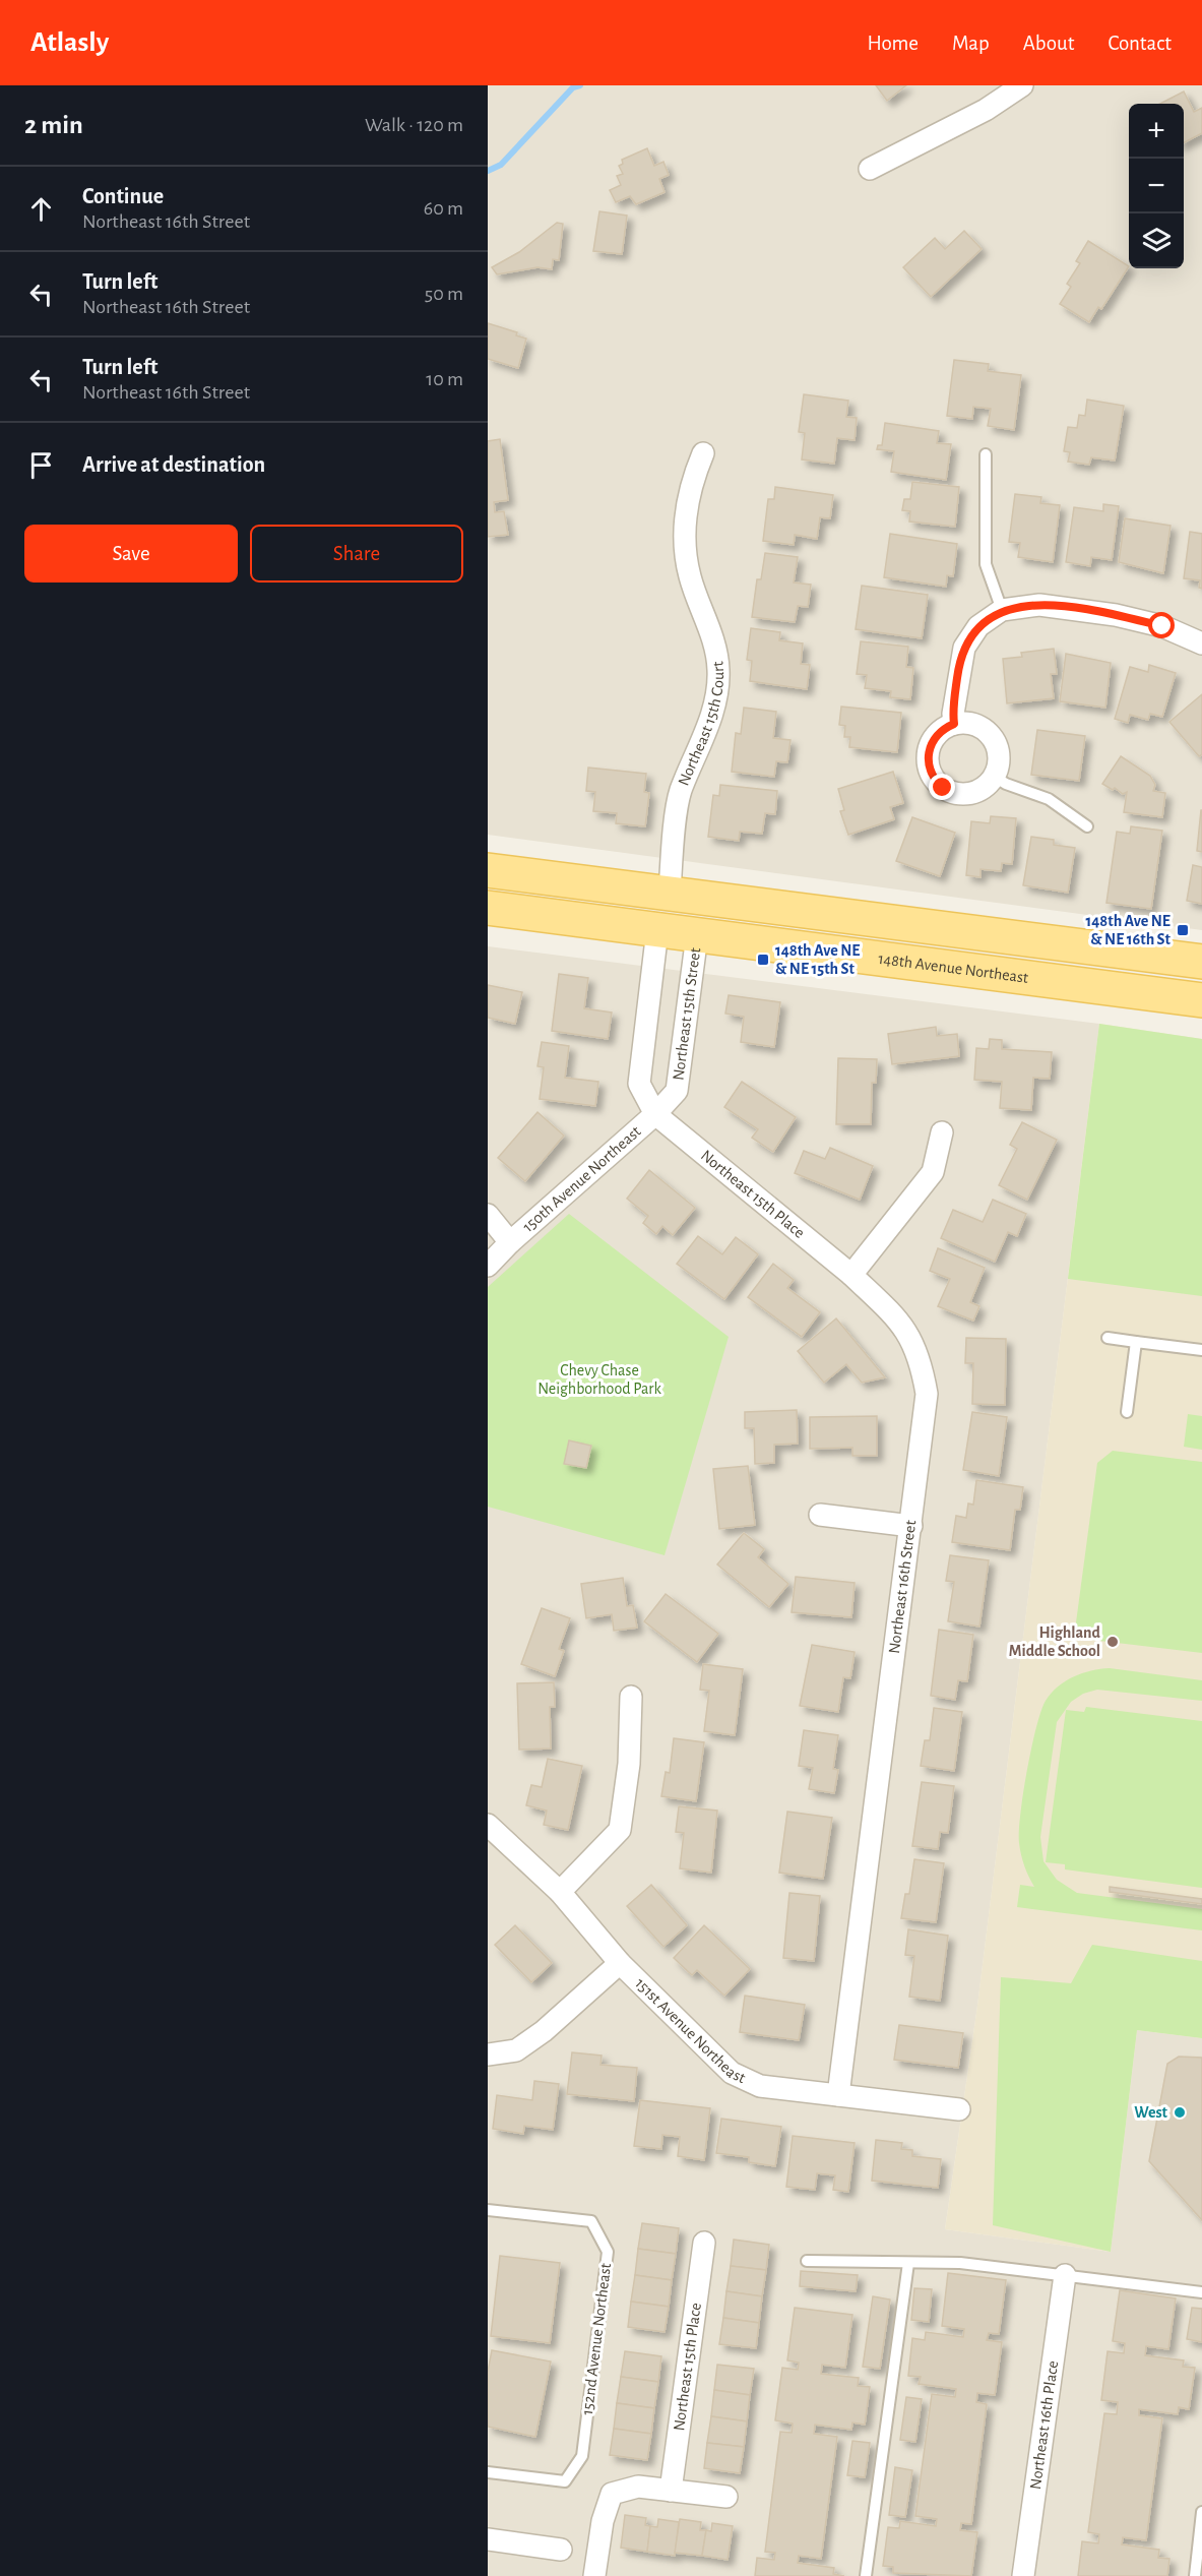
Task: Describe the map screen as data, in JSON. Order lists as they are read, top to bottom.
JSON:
{
  "streets": {
    "main road": ["148th Avenue Northeast"],
    "street": [
      "Northeast 15th Court",
      "Northeast 15th Street",
      "150th Avenue Northeast",
      "Northeast 15th Place",
      "Northeast 16th Street",
      "151st Avenue Northeast",
      "Northeast 16th Place"
    ],
    "lane": ["152nd Avenue Northeast"]
  },
  "crossings": [
    ["148th Avenue Northeast", "Northeast 15th Street"],
    ["Northeast 15th Street", "150th Avenue Northeast"],
    ["Northeast 15th Street", "Northeast 15th Place"],
    ["150th Avenue Northeast", "Northeast 15th Place"],
    ["Northeast 15th Place", "Northeast 16th Street"],
    ["Northeast 16th Street", "151st Avenue Northeast"]
  ],
  "parks": ["Chevy Chase Neighborhood Park"],
  "places": {
    "transit": ["148th Ave NE & NE 16th St", "148th Ave NE & NE 15th St"],
    "other": ["Highland Middle School", "West"]
  },
  "page": {
    "header": "Atlasly",
    "nav": [
      "Home",
      "Map",
      "About",
      "Contact"
    ],
    "heading": ["2 min", "Walk · 120 m"],
    "map_buttons": ["+", "−"],
    "list": [
      ["Continue", "Northeast 16th Street", "60 m"],
      ["Turn left", "Northeast 16th Street", "50 m"],
      ["Turn left", "Northeast 16th Street", "10 m"],
      "Arrive at destination"
    ],
    "buttons": ["Save", "Share"]
  }
}
